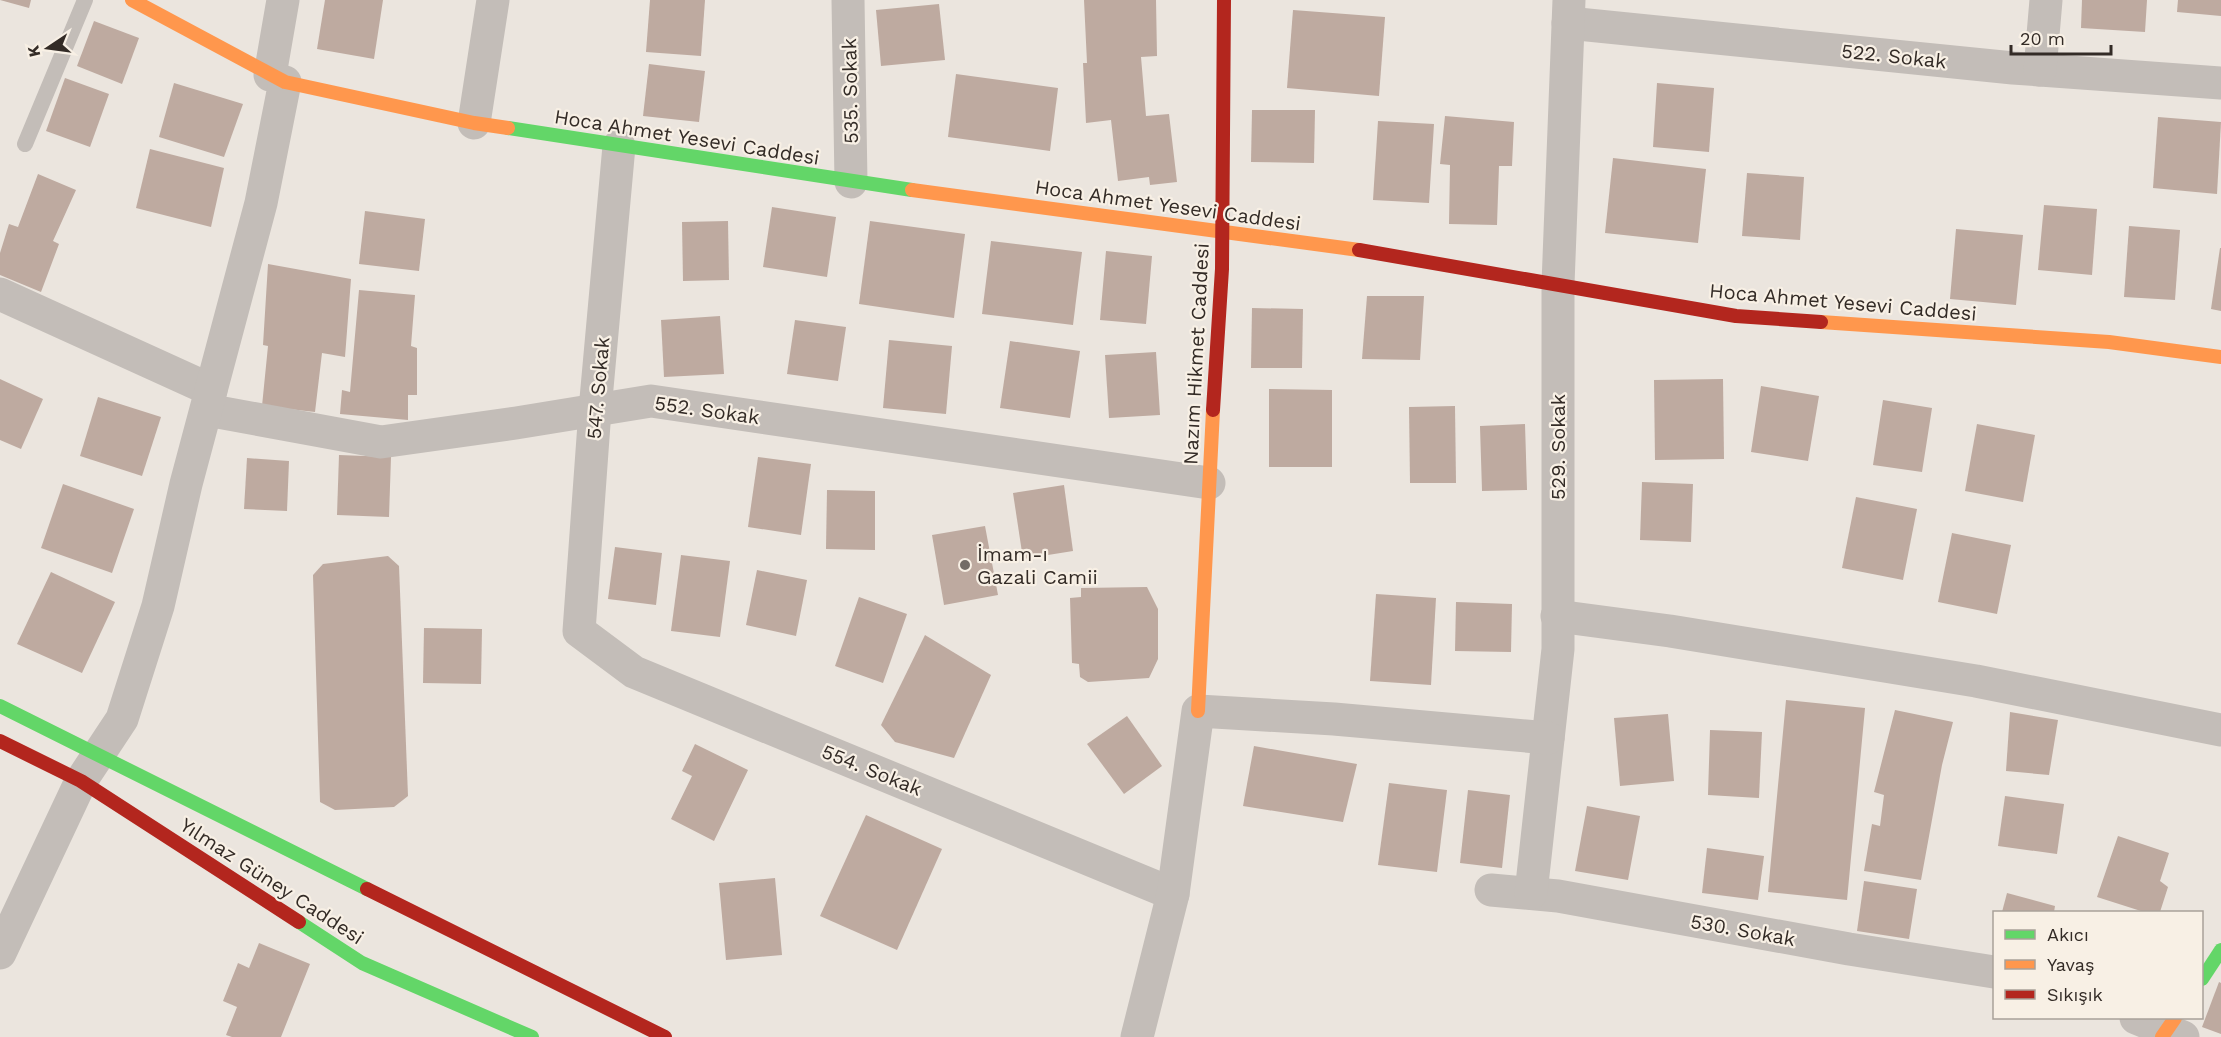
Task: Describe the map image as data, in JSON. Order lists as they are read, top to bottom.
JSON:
{
  "streets": {
    "street": [
      "522. Sokak",
      "535. Sokak",
      "Hoca Ahmet Yesevi Caddesi",
      "Nazım Hikmet Caddesi",
      "547. Sokak",
      "552. Sokak",
      "529. Sokak",
      "554. Sokak",
      "Yılmaz Güney Caddesi",
      "530. Sokak"
    ]
  },
  "crossings": [
    ["522. Sokak", "529. Sokak"],
    ["535. Sokak", "Hoca Ahmet Yesevi Caddesi"],
    ["Hoca Ahmet Yesevi Caddesi", "Nazım Hikmet Caddesi"],
    ["Hoca Ahmet Yesevi Caddesi", "547. Sokak"],
    ["Hoca Ahmet Yesevi Caddesi", "529. Sokak"],
    ["Nazım Hikmet Caddesi", "552. Sokak"],
    ["547. Sokak", "552. Sokak"],
    ["547. Sokak", "554. Sokak"],
    ["529. Sokak", "530. Sokak"]
  ],
  "places": ["İmam-ı Gazali Camii"],
  "legend": ["Akıcı", "Yavaş", "Sıkışık"],
  "scale_bar": "20 m",
  "north": "left"
}
